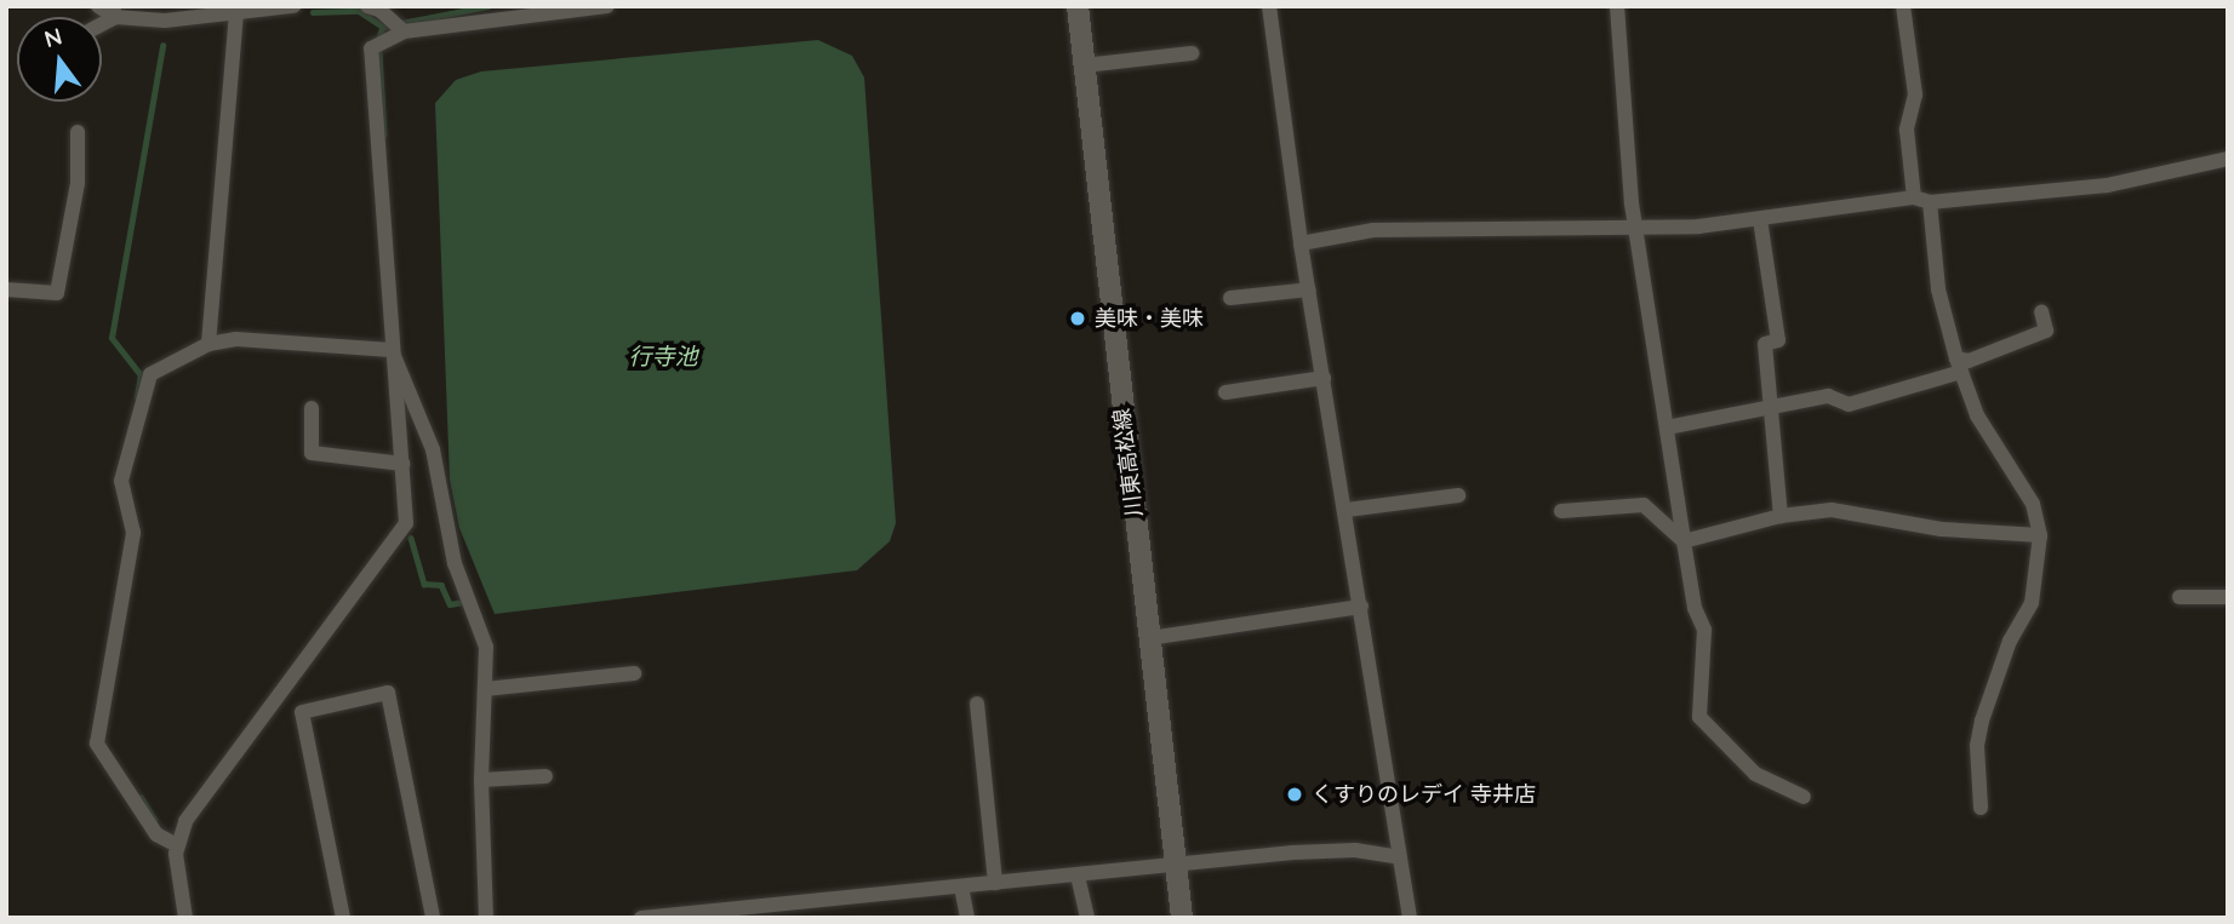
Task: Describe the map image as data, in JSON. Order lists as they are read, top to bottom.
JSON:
{
  "streets": {
    "main road": ["川東高松線"]
  },
  "water": ["行寺池"],
  "places": ["美味・美味", "くすりのレデイ 寺井店"],
  "north": "top"
}
